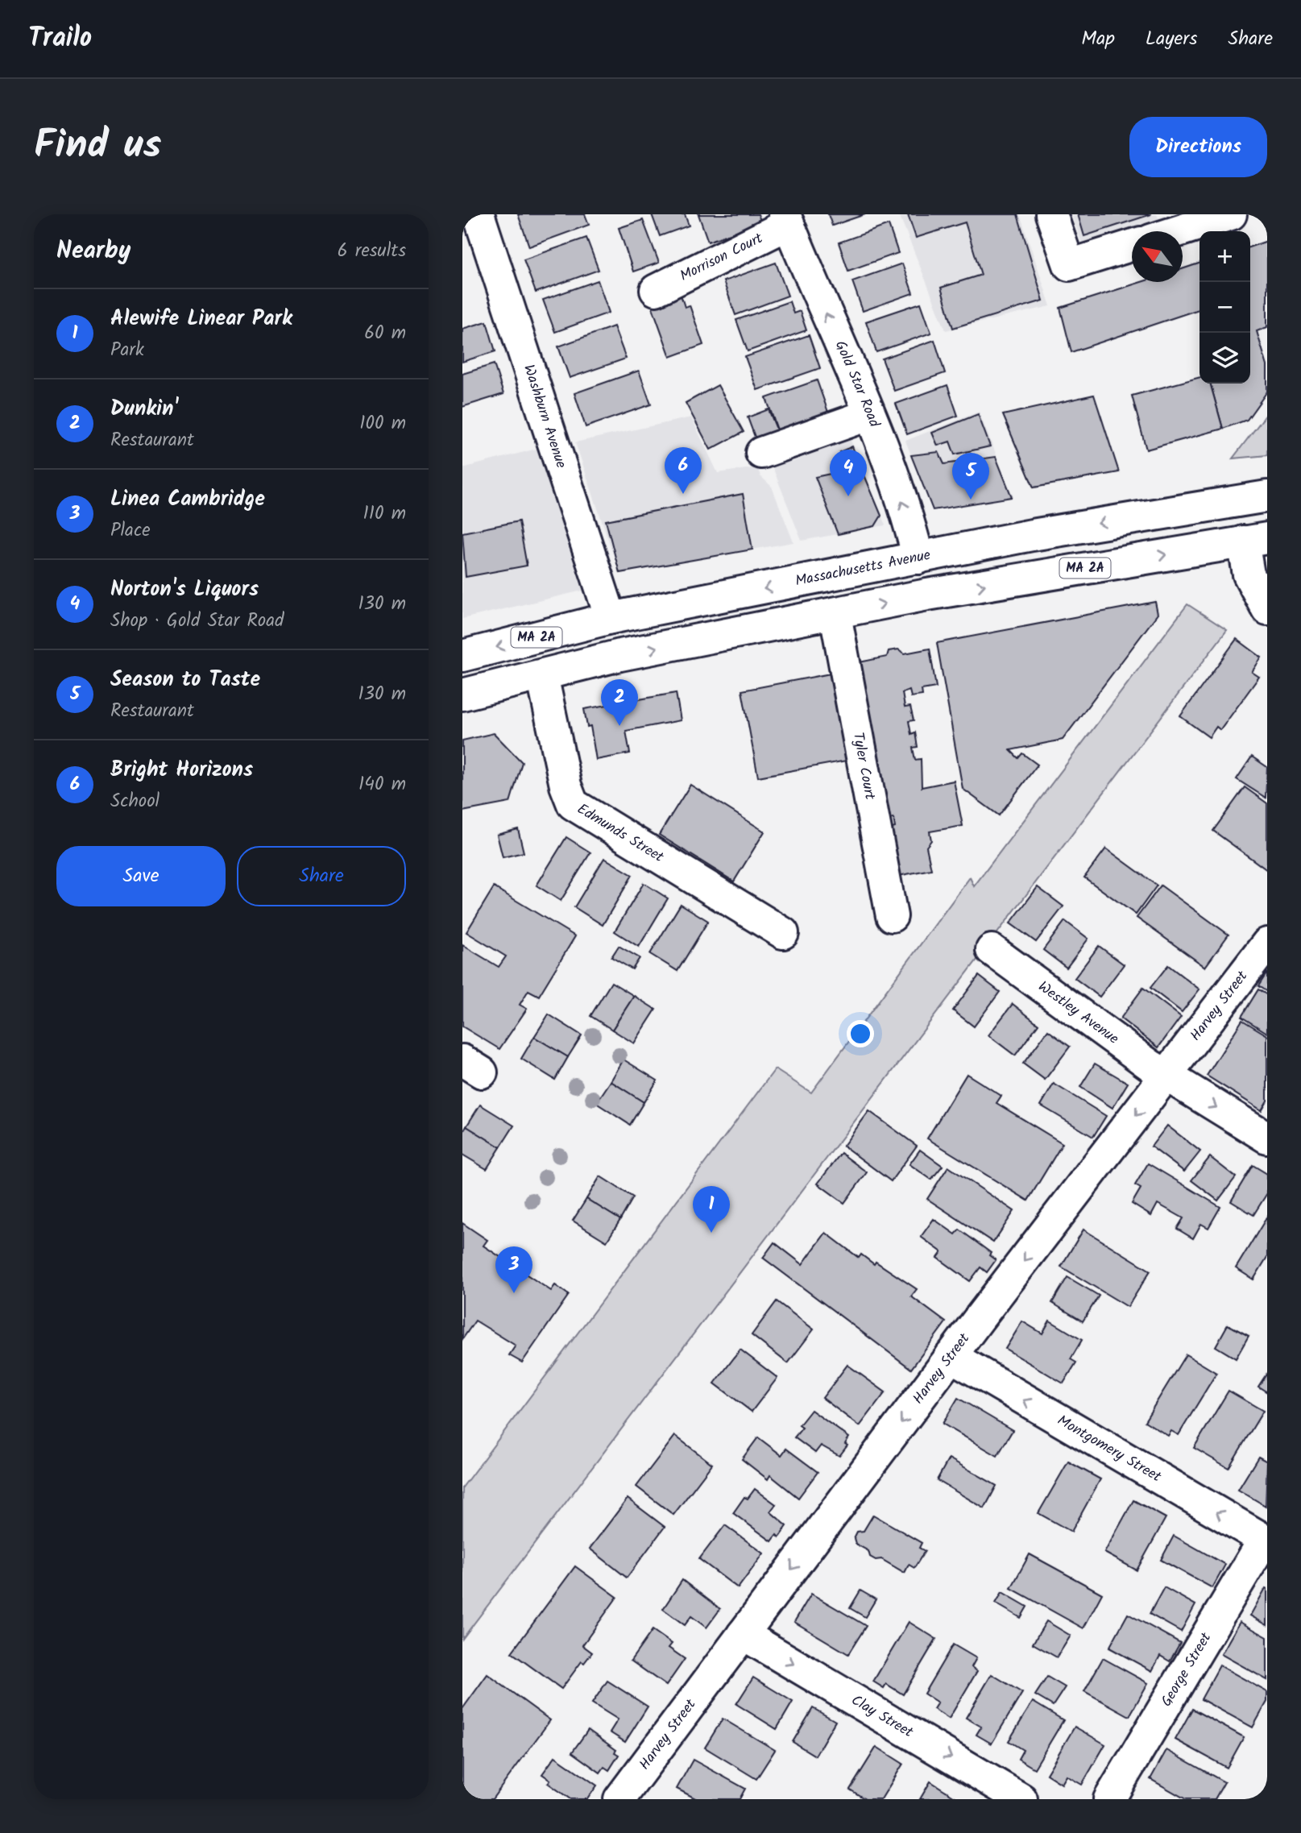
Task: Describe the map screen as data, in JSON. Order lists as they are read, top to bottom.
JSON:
{
  "streets": {
    "street": [
      "Morrison Court",
      "Gold Star Road",
      "Washburn Avenue",
      "MA 2A",
      "Massachusetts Avenue",
      "Tyler Court",
      "Edmunds Street",
      "Harvey Street",
      "Westley Avenue",
      "Montgomery Street",
      "George Street",
      "Clay Street"
    ]
  },
  "crossings": [
    ["Morrison Court", "Gold Star Road"],
    ["Gold Star Road", "MA 2A"],
    ["Gold Star Road", "Massachusetts Avenue"],
    ["Washburn Avenue", "MA 2A"],
    ["Washburn Avenue", "Massachusetts Avenue"],
    ["MA 2A", "Tyler Court"],
    ["MA 2A", "Edmunds Street"],
    ["Massachusetts Avenue", "Tyler Court"],
    ["Massachusetts Avenue", "Edmunds Street"],
    ["Harvey Street", "Westley Avenue"],
    ["Harvey Street", "Montgomery Street"],
    ["Harvey Street", "Clay Street"],
    ["Montgomery Street", "George Street"]
  ],
  "one_way": [
    "Gold Star Road",
    "Harvey Street",
    "Westley Avenue",
    "Montgomery Street",
    "Clay Street"
  ],
  "north": "top left",
  "page": {
    "header": "Trailo",
    "nav": ["Map", "Layers", "Share"],
    "title": "Find us",
    "buttons": [
      "Directions",
      ["Save", "Share"]
    ],
    "heading": ["Nearby", "6 results"],
    "map_buttons": ["+", "−"],
    "list": [
      {
        "mark": "1",
        "name": "Alewife Linear Park",
        "note": "Park",
        "value": "60 m"
      },
      {
        "mark": "2",
        "name": "Dunkin'",
        "note": "Restaurant",
        "value": "100 m"
      },
      {
        "mark": "3",
        "name": "Linea Cambridge",
        "note": "Place",
        "value": "110 m"
      },
      {
        "mark": "4",
        "name": "Norton's Liquors",
        "note": "Shop · Gold Star Road",
        "value": "130 m"
      },
      {
        "mark": "5",
        "name": "Season to Taste",
        "note": "Restaurant",
        "value": "130 m"
      },
      {
        "mark": "6",
        "name": "Bright Horizons",
        "note": "School",
        "value": "140 m"
      }
    ],
    "pins": [
      "6",
      "4",
      "5",
      "2",
      "1",
      "3"
    ]
  }
}
